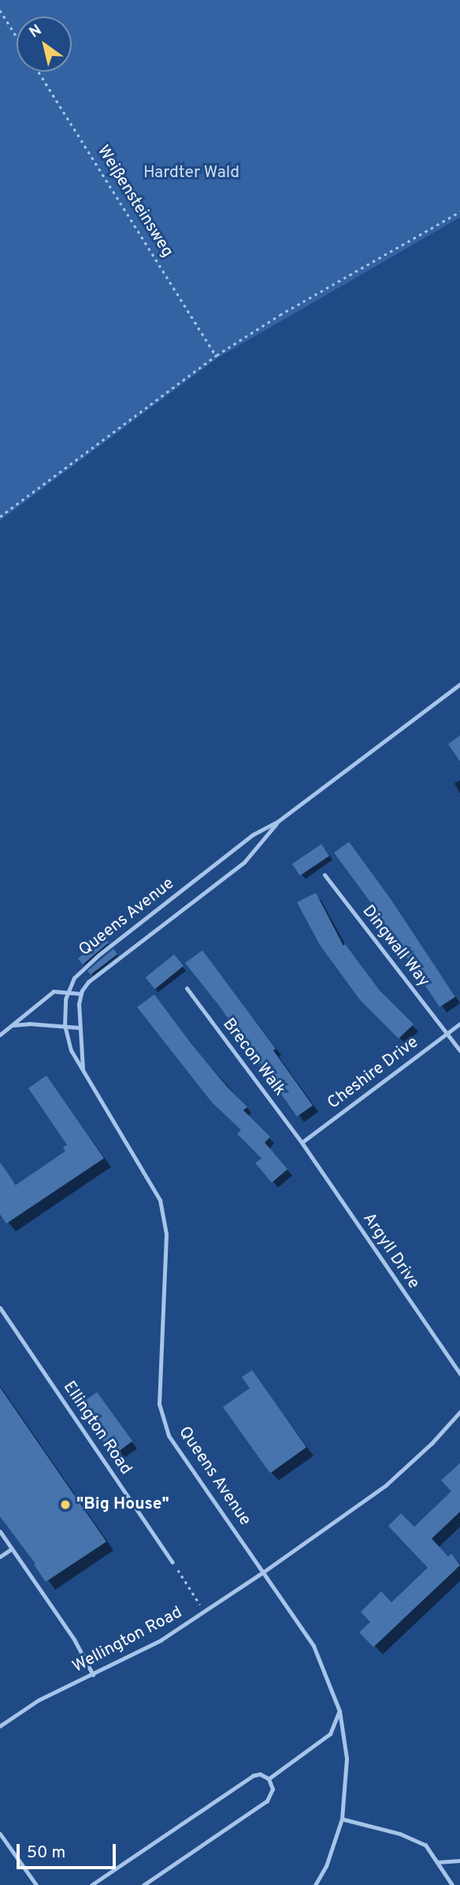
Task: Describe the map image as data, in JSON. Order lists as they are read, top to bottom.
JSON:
{
  "streets": {
    "lane": [
      "Queens Avenue",
      "Dingwall Way",
      "Brecon Walk",
      "Cheshire Drive",
      "Argyll Drive",
      "Ellington Road",
      "Wellington Road"
    ],
    "path": ["Weißensteinsweg"]
  },
  "crossings": [
    ["Queens Avenue", "Wellington Road"],
    ["Dingwall Way", "Cheshire Drive"],
    ["Brecon Walk", "Cheshire Drive"],
    ["Brecon Walk", "Argyll Drive"],
    ["Cheshire Drive", "Argyll Drive"]
  ],
  "parks": ["Hardter Wald"],
  "places": ["\"Big House\""],
  "scale_bar": "50 m",
  "north": "top left"
}
